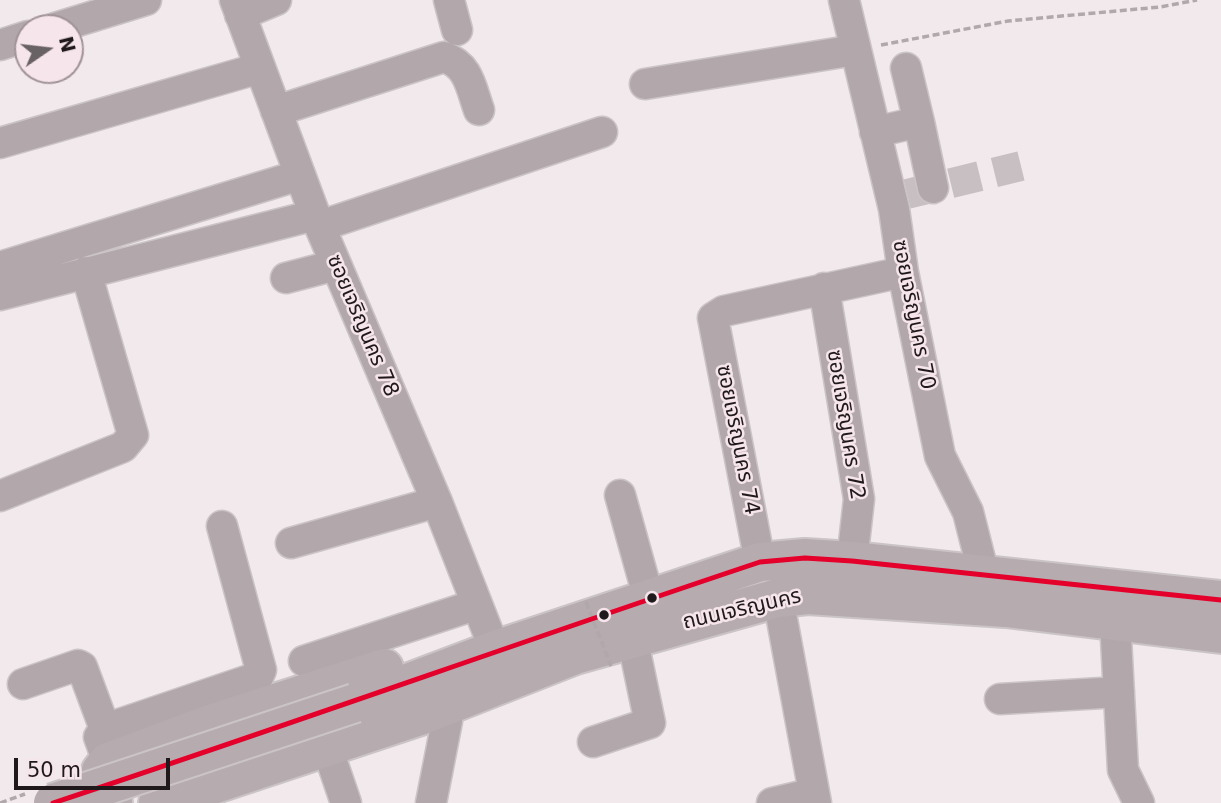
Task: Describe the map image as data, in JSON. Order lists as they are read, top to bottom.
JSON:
{
  "streets": {
    "main road": ["ถนนเจริญนคร"],
    "street": [
      "ซอยเจริญนคร 70",
      "ซอยเจริญนคร 78",
      "ซอยเจริญนคร 72",
      "ซอยเจริญนคร 74"
    ]
  },
  "crossings": [
    ["ซอยเจริญนคร 70", "ถนนเจริญนคร"],
    ["ซอยเจริญนคร 78", "ถนนเจริญนคร"],
    ["ซอยเจริญนคร 72", "ซอยเจริญนคร 74"],
    ["ซอยเจริญนคร 72", "ถนนเจริญนคร"],
    ["ซอยเจริญนคร 74", "ถนนเจริญนคร"]
  ],
  "scale_bar": "50 m",
  "north": "right"
}
